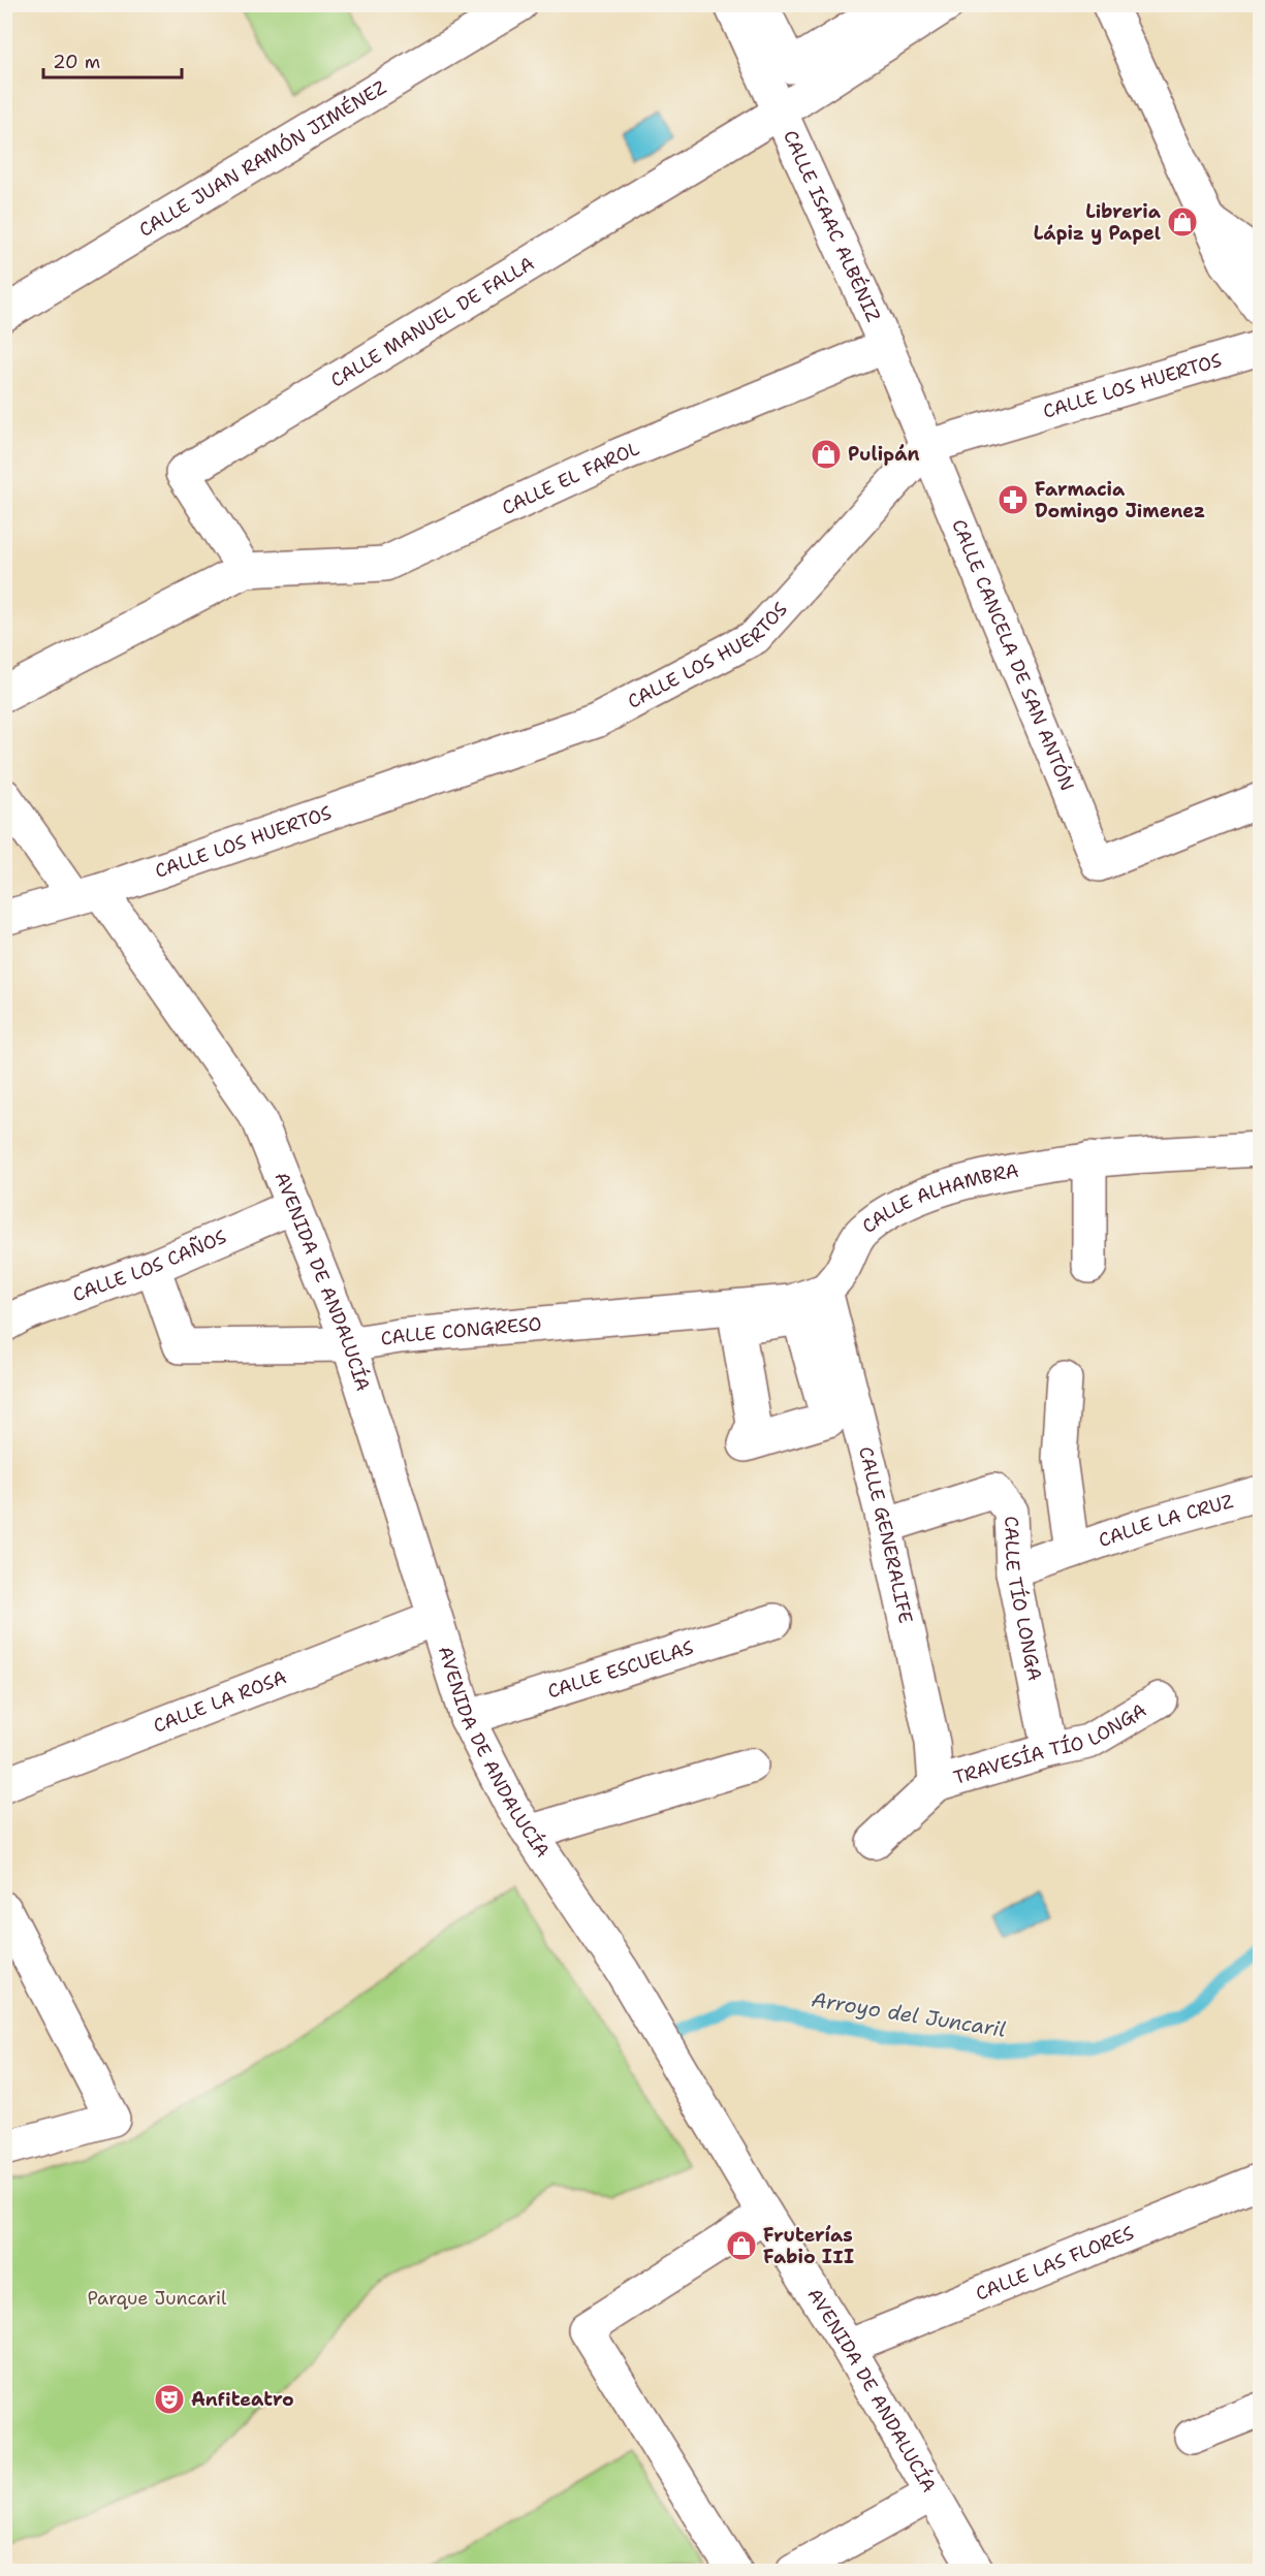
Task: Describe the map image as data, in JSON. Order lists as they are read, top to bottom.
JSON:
{
  "streets": {
    "street": [
      "CALLE JUAN RAMÓN JIMÉNEZ",
      "CALLE ISAAC ALBÉNIZ",
      "CALLE MANUEL DE FALLA",
      "CALLE LOS HUERTOS",
      "CALLE EL FAROL",
      "CALLE CANCELA DE SAN ANTÓN",
      "CALLE ALHAMBRA",
      "CALLE LOS CAÑOS",
      "AVENIDA DE ANDALUCÍA",
      "CALLE CONGRESO",
      "CALLE LA CRUZ",
      "CALLE GENERALIFE",
      "CALLE TÍO LONGA",
      "CALLE ESCUELAS",
      "CALLE LA ROSA",
      "TRAVESÍA TÍO LONGA",
      "CALLE LAS FLORES"
    ]
  },
  "crossings": [
    ["CALLE ISAAC ALBÉNIZ", "CALLE MANUEL DE FALLA"],
    ["CALLE ISAAC ALBÉNIZ", "CALLE LOS HUERTOS"],
    ["CALLE ISAAC ALBÉNIZ", "CALLE EL FAROL"],
    ["CALLE ISAAC ALBÉNIZ", "CALLE CANCELA DE SAN ANTÓN"],
    ["CALLE MANUEL DE FALLA", "CALLE EL FAROL"],
    ["CALLE LOS HUERTOS", "CALLE CANCELA DE SAN ANTÓN"],
    ["CALLE LOS HUERTOS", "AVENIDA DE ANDALUCÍA"],
    ["CALLE ALHAMBRA", "CALLE CONGRESO"],
    ["CALLE ALHAMBRA", "CALLE GENERALIFE"],
    ["CALLE LOS CAÑOS", "AVENIDA DE ANDALUCÍA"],
    ["CALLE LOS CAÑOS", "CALLE CONGRESO"],
    ["AVENIDA DE ANDALUCÍA", "CALLE CONGRESO"],
    ["AVENIDA DE ANDALUCÍA", "CALLE ESCUELAS"],
    ["AVENIDA DE ANDALUCÍA", "CALLE LA ROSA"],
    ["AVENIDA DE ANDALUCÍA", "CALLE LAS FLORES"],
    ["CALLE CONGRESO", "CALLE GENERALIFE"],
    ["CALLE LA CRUZ", "CALLE TÍO LONGA"],
    ["CALLE GENERALIFE", "CALLE TÍO LONGA"],
    ["CALLE GENERALIFE", "TRAVESÍA TÍO LONGA"],
    ["CALLE TÍO LONGA", "TRAVESÍA TÍO LONGA"]
  ],
  "water": ["Arroyo del Juncaril"],
  "parks": ["Parque Juncaril"],
  "places": {
    "shop": ["Libreria Lápiz y Papel", "Pulipán", "Fruterías Fabio III"],
    "pharmacy": ["Farmacia Domingo Jimenez"],
    "theatre": ["Anfiteatro"]
  },
  "scale_bar": "20 m"
}
